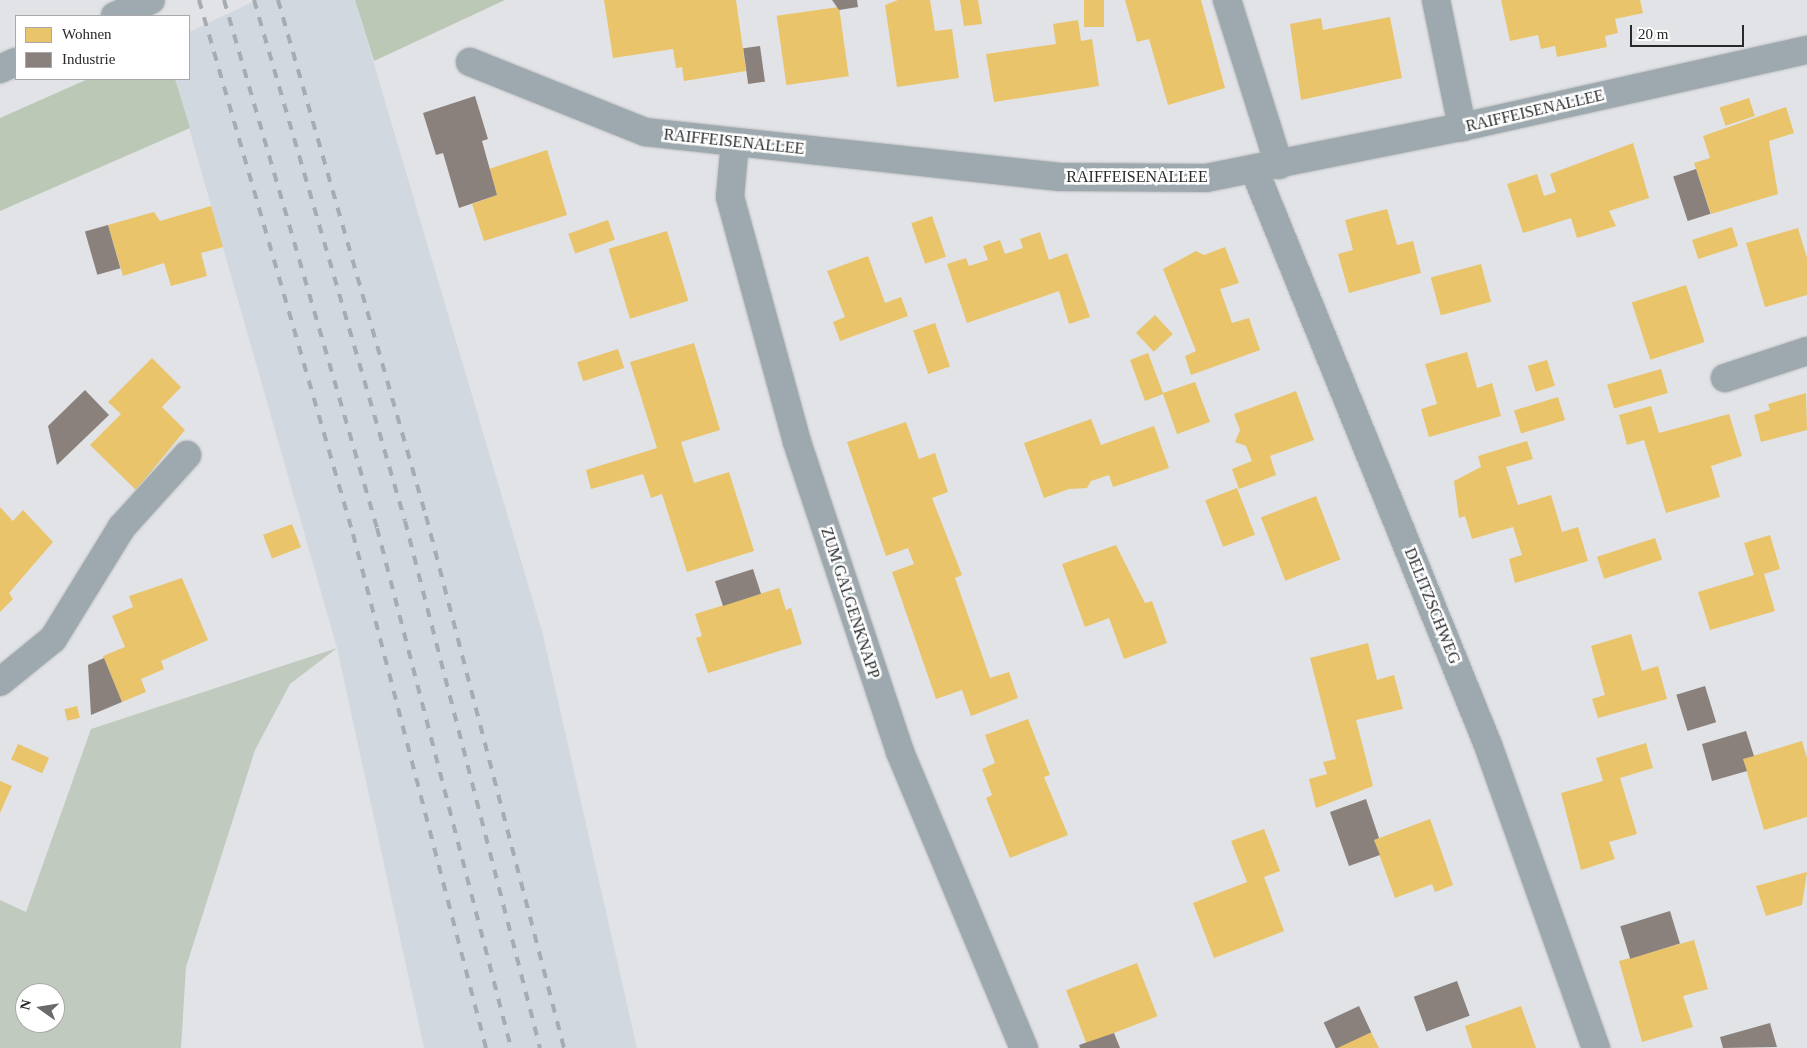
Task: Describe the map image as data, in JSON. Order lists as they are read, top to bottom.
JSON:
{
  "streets": {
    "street": ["RAIFFEISENALLEE", "ZUM GALGENKNAPP", "DELITZSCHWEG"]
  },
  "crossings": [
    ["RAIFFEISENALLEE", "ZUM GALGENKNAPP"],
    ["RAIFFEISENALLEE", "DELITZSCHWEG"]
  ],
  "legend": ["Wohnen", "Industrie"],
  "scale_bar": "20 m",
  "north": "left"
}
